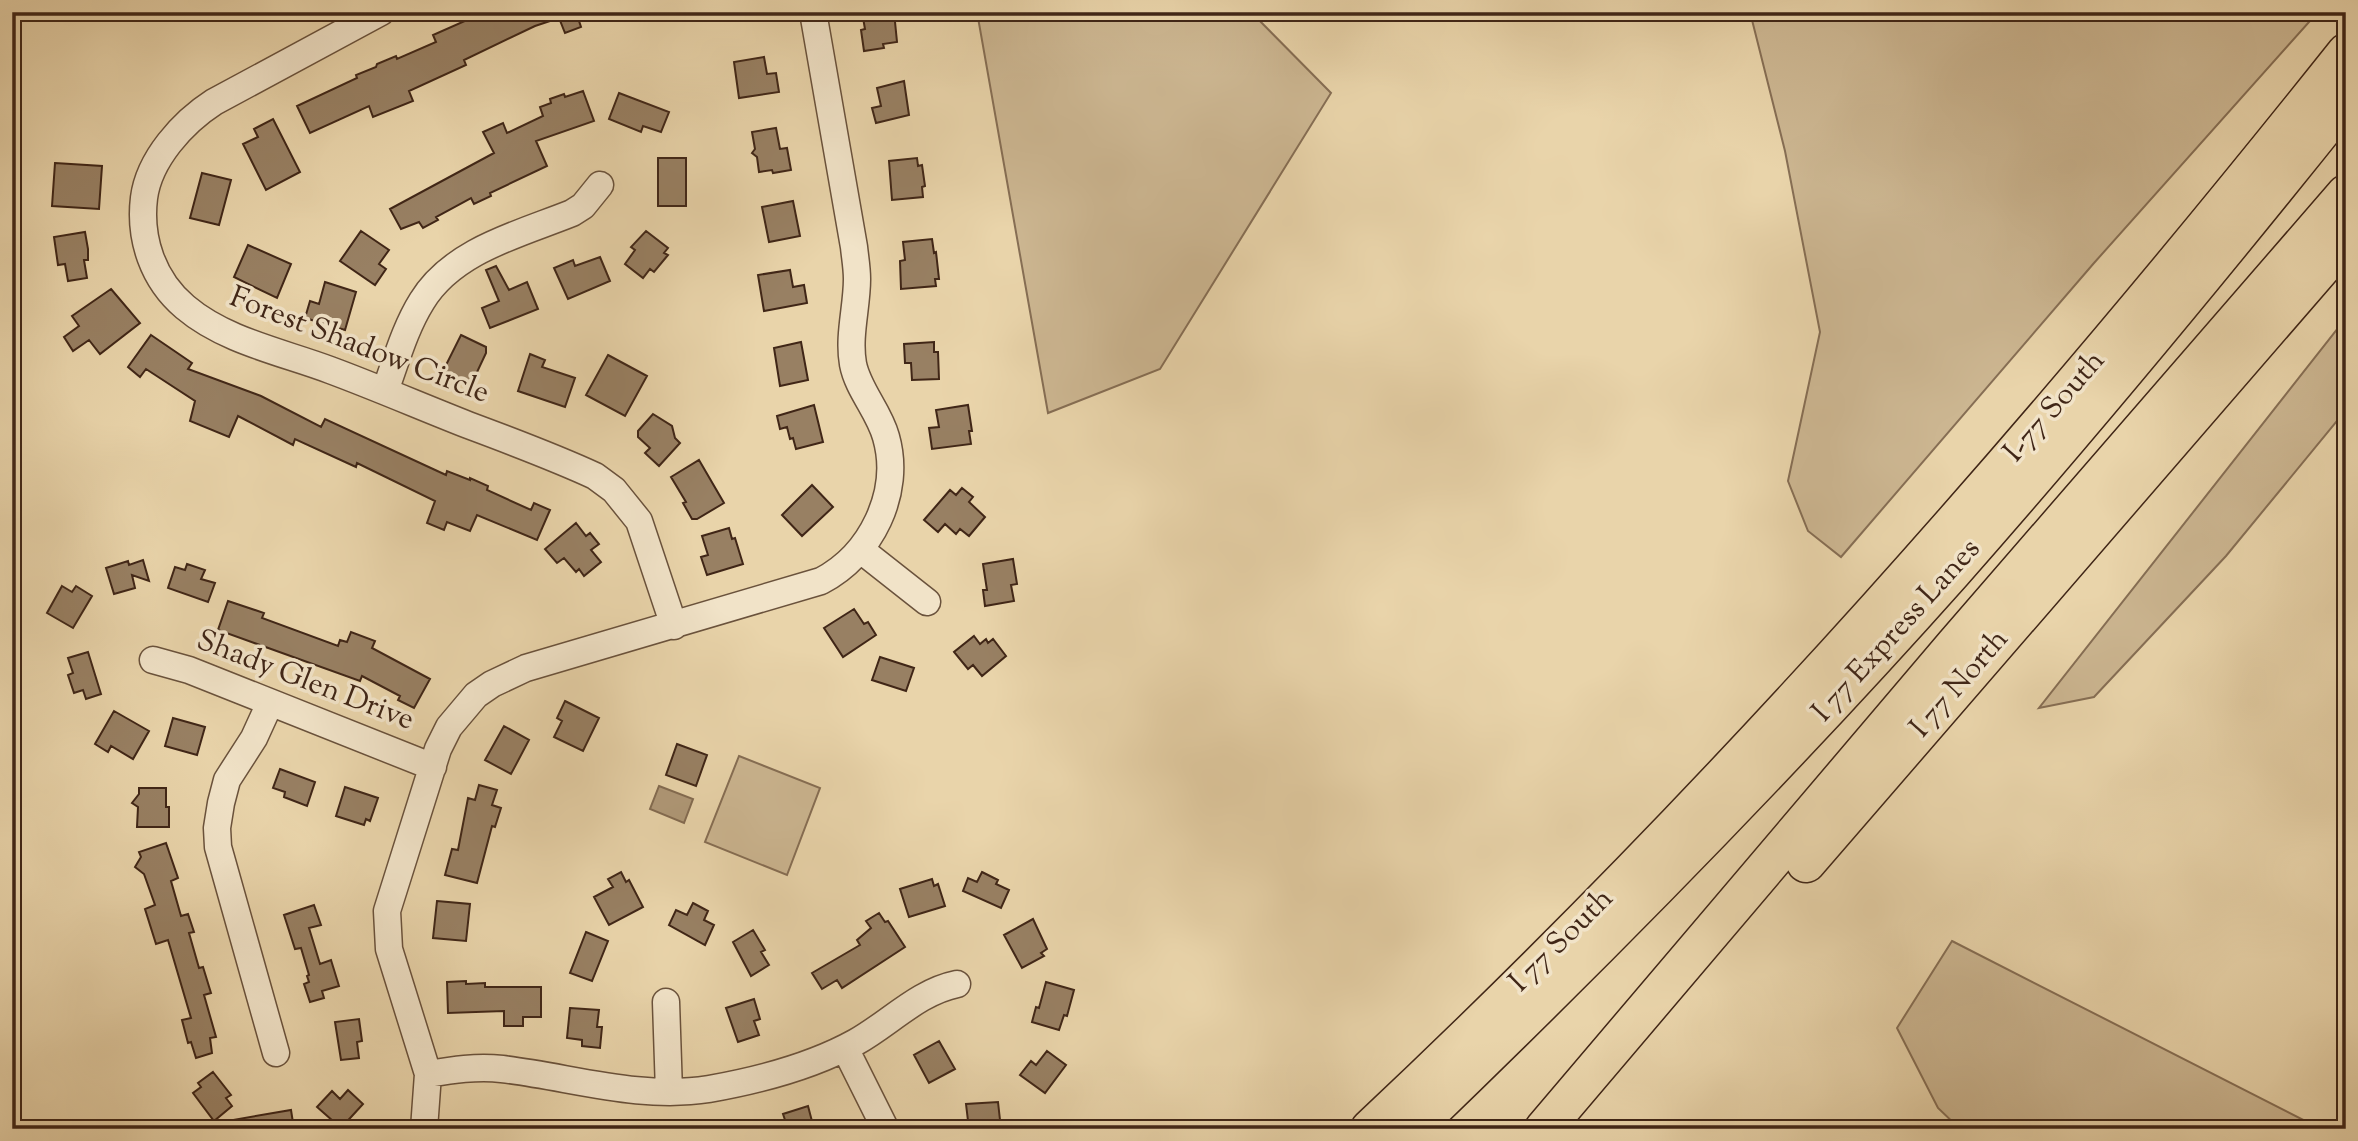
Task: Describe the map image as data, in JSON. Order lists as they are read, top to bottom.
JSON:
{
  "streets": {
    "highway": [
      "I-77 South",
      "I 77 Express Lanes",
      "I 77 North",
      "I 77 South"
    ],
    "street": ["Forest Shadow Circle", "Shady Glen Drive"]
  },
  "crossings": [
    ["I-77 South", "I 77 South"]
  ]
}
